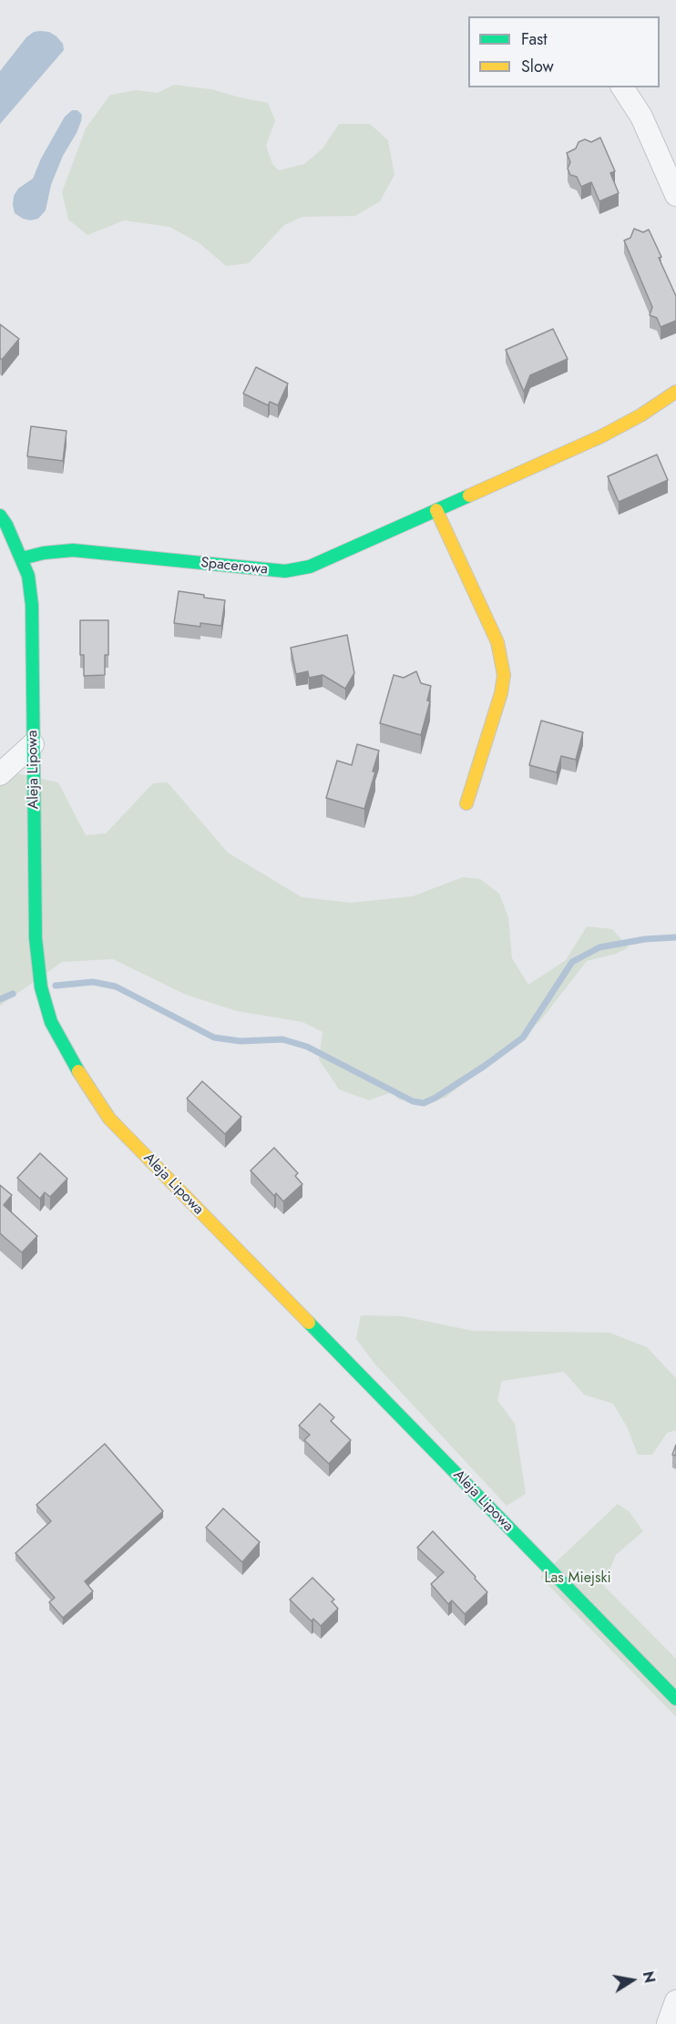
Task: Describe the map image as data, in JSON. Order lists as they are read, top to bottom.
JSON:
{
  "streets": {
    "street": ["Spacerowa", "Aleja Lipowa"]
  },
  "crossings": [
    ["Spacerowa", "Aleja Lipowa"]
  ],
  "parks": ["Las Miejski"],
  "legend": ["Fast", "Slow"],
  "north": "right"
}
